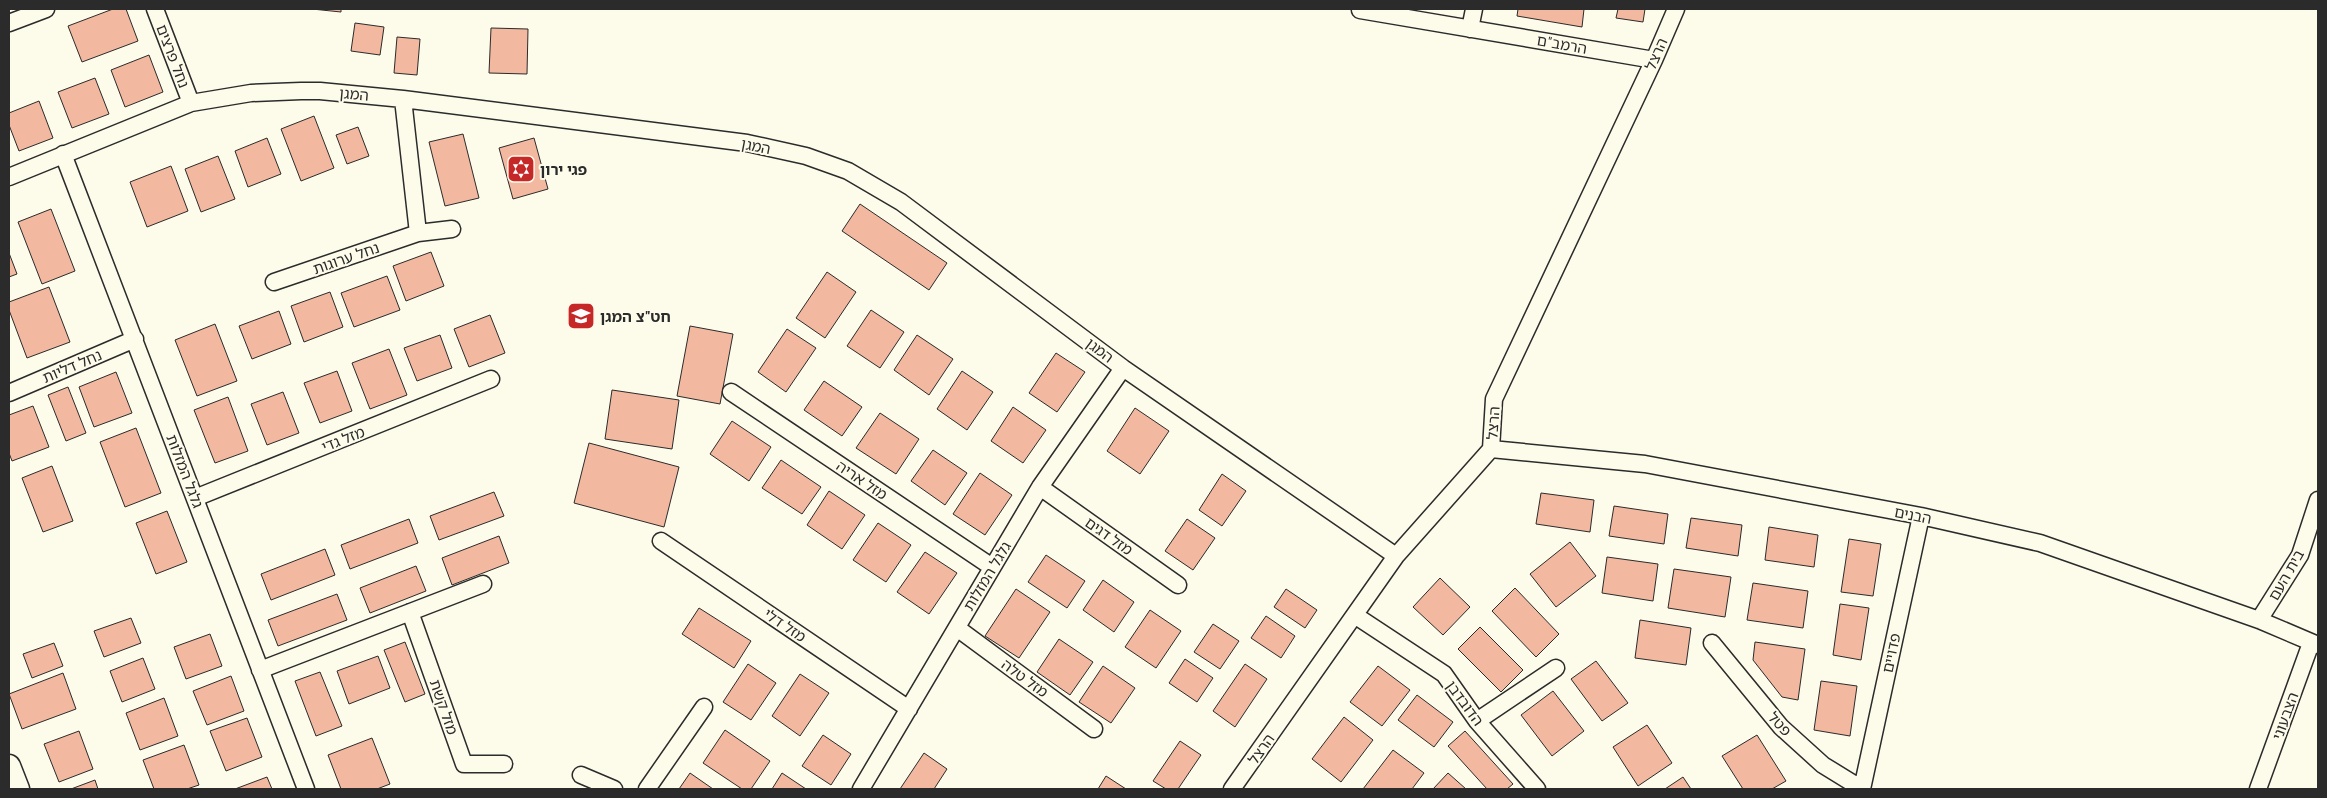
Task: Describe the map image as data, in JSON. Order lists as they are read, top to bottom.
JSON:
{
  "streets": {
    "street": [
      "הרמב\"ם",
      "הרצל",
      "נחל פרצים",
      "המגן",
      "נחל ערוגות",
      "נחל דליות",
      "מזל גדי",
      "גלגל המזלות",
      "מזל אריה",
      "הבנים",
      "מזל דגים",
      "בית העם",
      "מזל דלי",
      "פדויים",
      "מזל טלה",
      "הדובדבן",
      "מזל קשת",
      "הצבעוני",
      "פטל"
    ]
  },
  "crossings": [
    ["הרמב\"ם", "הרצל"],
    ["הרצל", "המגן"],
    ["הרצל", "הבנים"],
    ["הרצל", "הדובדבן"],
    ["נחל פרצים", "המגן"],
    ["המגן", "גלגל המזלות"],
    ["נחל דליות", "גלגל המזלות"],
    ["מזל גדי", "גלגל המזלות"],
    ["גלגל המזלות", "מזל אריה"],
    ["גלגל המזלות", "מזל דגים"],
    ["גלגל המזלות", "מזל דלי"],
    ["גלגל המזלות", "מזל טלה"],
    ["הבנים", "בית העם"],
    ["הבנים", "פדויים"],
    ["הבנים", "הצבעוני"],
    ["פדויים", "פטל"]
  ],
  "places": {
    "synagogue": ["פגי ירון"],
    "school or university": ["חט\"צ המגן"]
  }
}
